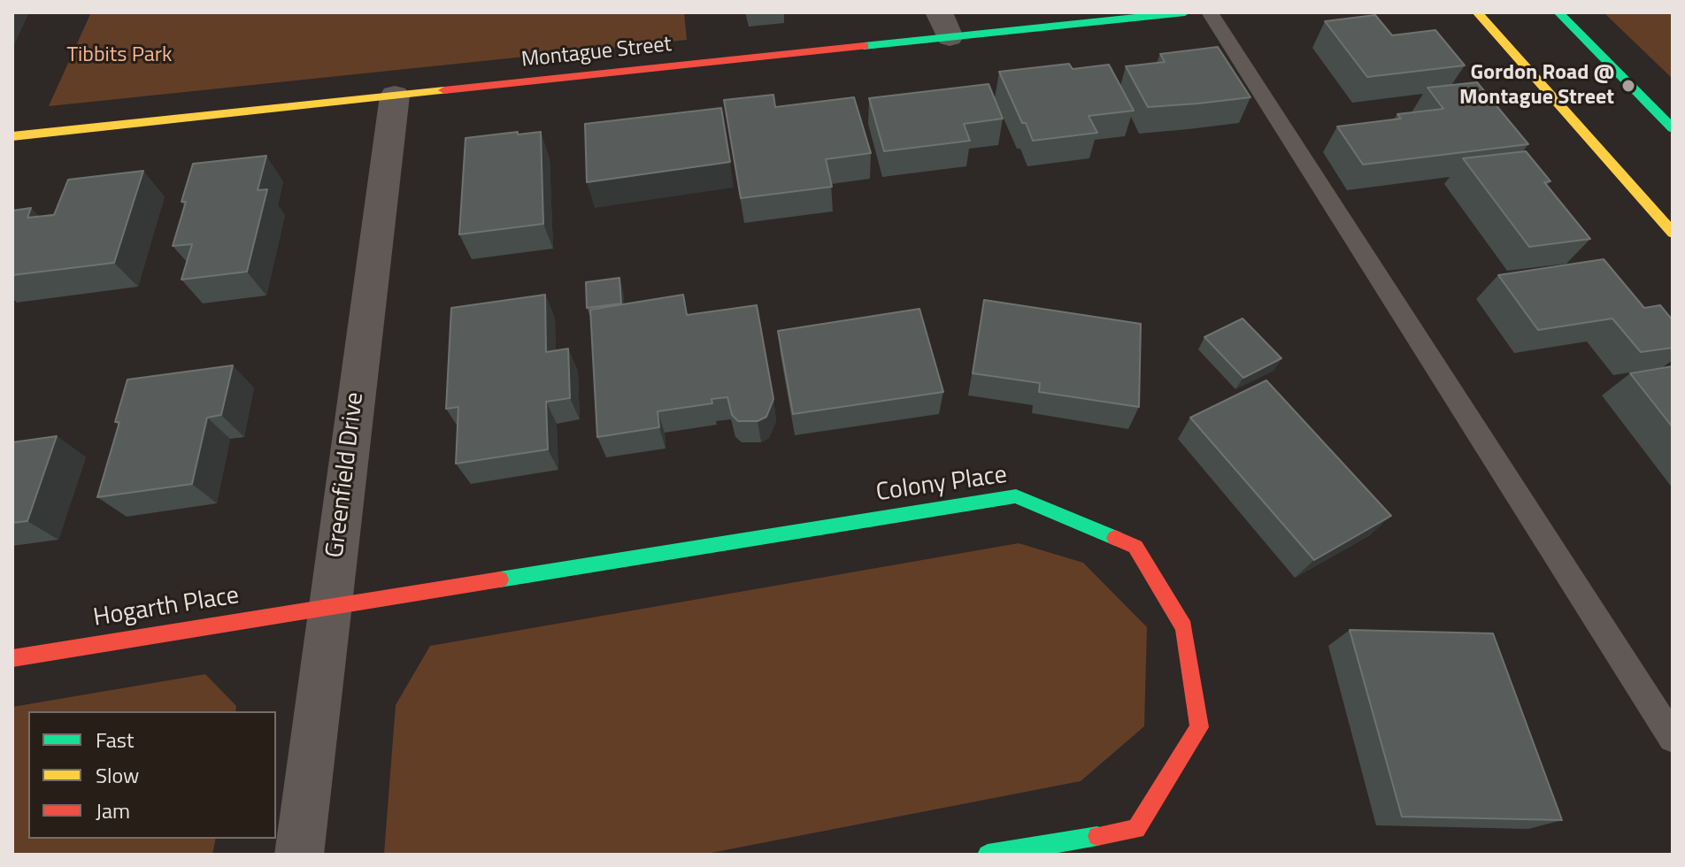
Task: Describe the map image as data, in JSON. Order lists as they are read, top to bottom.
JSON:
{
  "streets": {
    "street": [
      "Montague Street",
      "Greenfield Drive",
      "Colony Place",
      "Hogarth Place"
    ]
  },
  "crossings": [
    ["Montague Street", "Greenfield Drive"],
    ["Greenfield Drive", "Colony Place"],
    ["Greenfield Drive", "Hogarth Place"],
    ["Colony Place", "Hogarth Place"]
  ],
  "parks": ["Tibbits Park"],
  "places": ["Gordon Road @ Montague Street"],
  "legend": ["Fast", "Slow", "Jam"]
}
